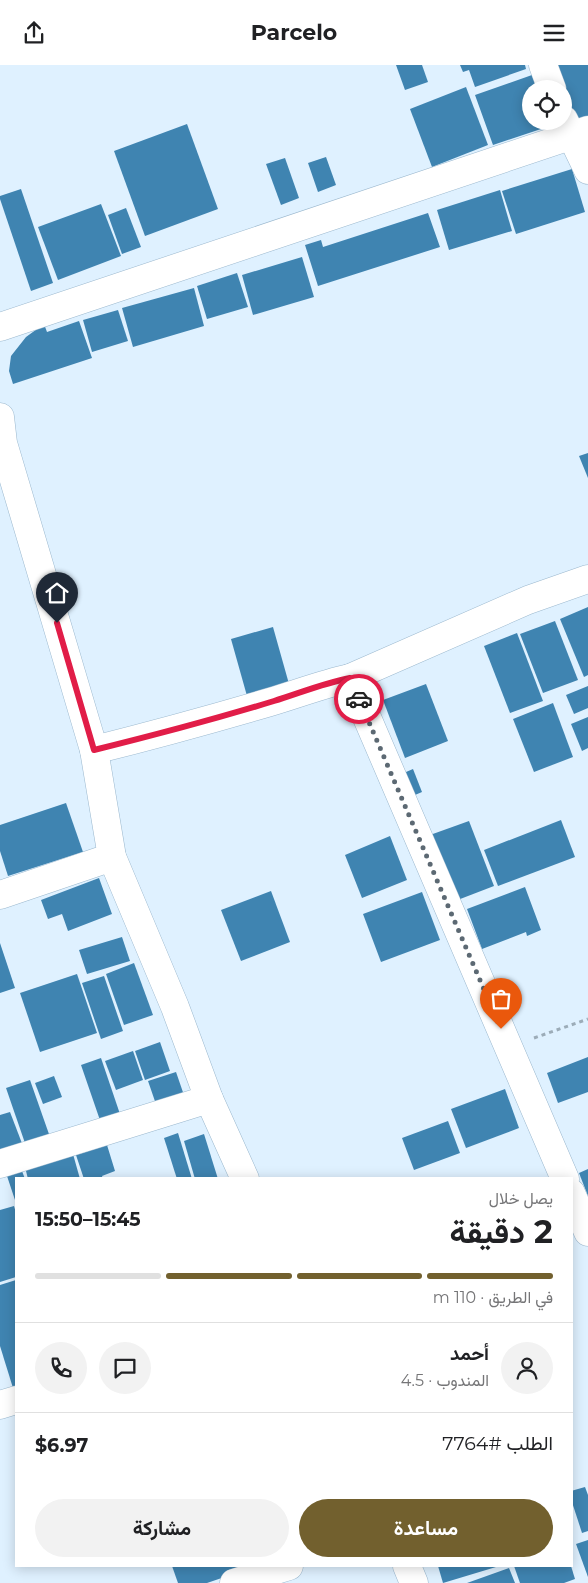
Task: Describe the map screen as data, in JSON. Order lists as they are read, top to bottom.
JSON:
{
  "page": {
    "header": "Parcelo",
    "heading": ["2 دقيقة", "يصل خلال", "15:45–15:50"],
    "panel": [
      "أحمد",
      "المندوب · 4.5",
      "الطلب #7764",
      "$6.97"
    ],
    "bar": "في الطريق · 110 m",
    "buttons": ["مساعدة", "مشاركة"]
  }
}
